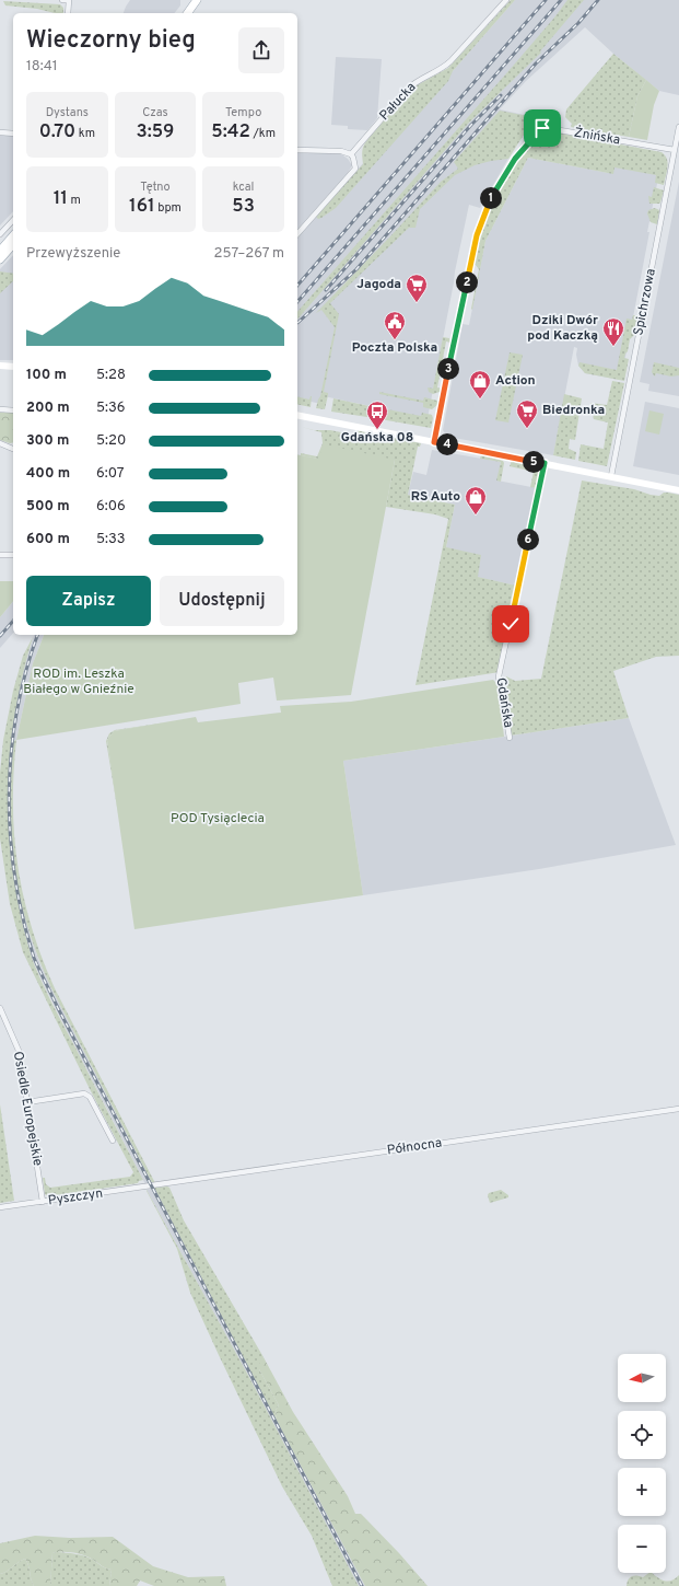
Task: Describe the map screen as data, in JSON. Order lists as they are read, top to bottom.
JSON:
{
  "streets": {
    "street": [
      "Pałucka",
      "Żnińska",
      "Spichrzowa",
      "Gdańska",
      "Osiedle Europejskie",
      "Północna",
      "Pyszczyn"
    ]
  },
  "crossings": [
    ["Żnińska", "Spichrzowa"],
    ["Osiedle Europejskie", "Pyszczyn"],
    ["Północna", "Pyszczyn"]
  ],
  "parks": ["ROD im. Leszka Białego w Gnieźnie", "POD Tysiąclecia"],
  "places": {
    "supermarket": ["Jagoda", "Biedronka"],
    "public building": ["Poczta Polska"],
    "restaurant": ["Dziki Dwór pod Kaczką"],
    "shop": ["Action", "RS Auto"],
    "bus stop": ["Gdańska 08"]
  },
  "north": "left",
  "page": {
    "heading": ["Wieczorny bieg", "18:41"],
    "stats": [
      ["Dystans", "0.70 km"],
      ["Czas", "3:59"],
      ["Tempo", "5:42 /km"],
      ["11 m"],
      ["Tętno", "161 bpm"],
      ["kcal", "53"]
    ],
    "pins": [
      "1",
      "2",
      "3",
      "4",
      "5",
      "6"
    ],
    "chart": ["Przewyższenie", "257–267 m"],
    "list": [
      {
        "name": "100 m",
        "note": "5:28"
      },
      {
        "name": "200 m",
        "note": "5:36"
      },
      {
        "name": "300 m",
        "note": "5:20"
      },
      {
        "name": "400 m",
        "note": "6:07"
      },
      {
        "name": "500 m",
        "note": "6:06"
      },
      {
        "name": "600 m",
        "note": "5:33"
      }
    ],
    "buttons": ["Zapisz", "Udostępnij"],
    "map_buttons": ["+", "−"]
  }
}
